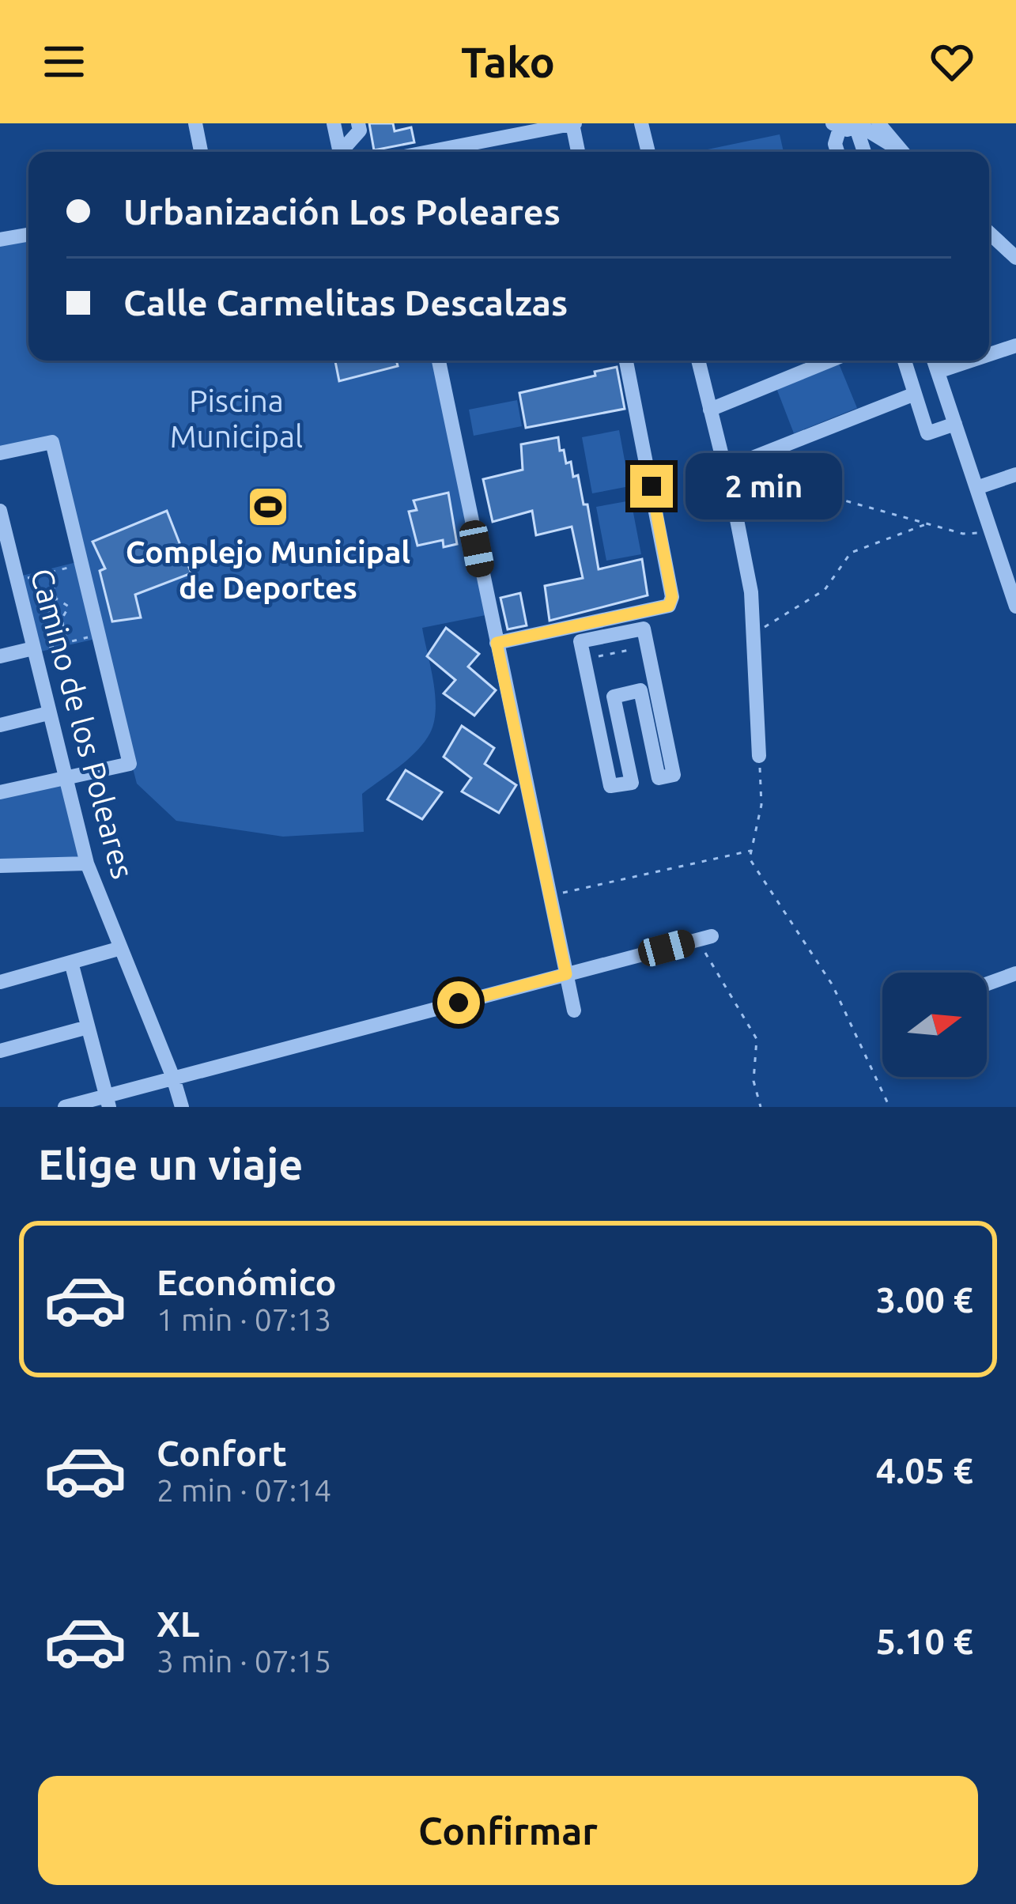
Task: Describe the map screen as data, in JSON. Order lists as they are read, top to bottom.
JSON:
{
  "streets": {
    "street": ["Camino de los Poleares"]
  },
  "parks": ["Piscina Municipal"],
  "places": {
    "sports": ["Complejo Municipal de Deportes"]
  },
  "north": "right",
  "page": {
    "header": "Tako",
    "banner": ["Urbanización Los Poleares", "Calle Carmelitas Descalzas"],
    "bubble": "2 min",
    "heading": "Elige un viaje",
    "list": [
      {
        "name": "Económico",
        "note": "1 min · 07:13",
        "value": "3.00 €"
      },
      {
        "name": "Confort",
        "note": "2 min · 07:14",
        "value": "4.05 €"
      },
      {
        "name": "XL",
        "note": "3 min · 07:15",
        "value": "5.10 €"
      }
    ],
    "buttons": "Confirmar"
  }
}
